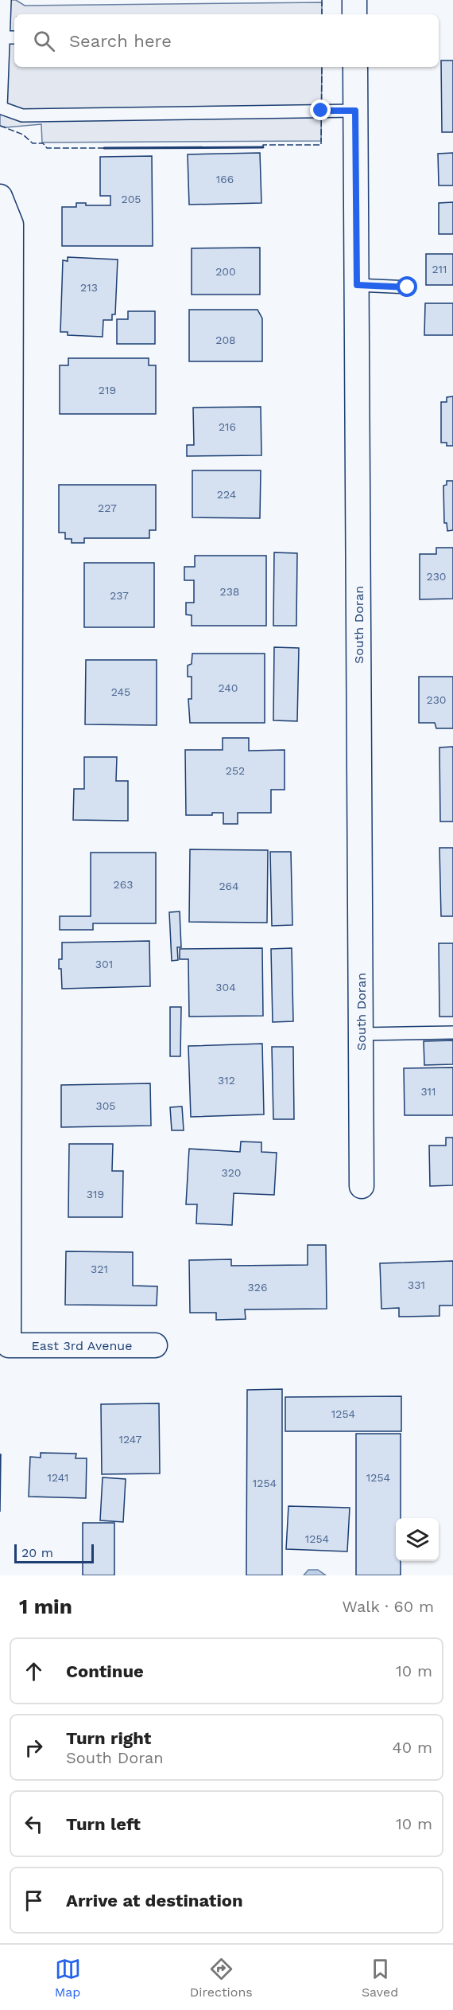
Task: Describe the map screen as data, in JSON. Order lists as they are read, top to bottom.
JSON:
{
  "streets": {
    "street": ["South Doran", "East 3rd Avenue"]
  },
  "house_numbers": [
    "166",
    "205",
    "211",
    "200",
    "213",
    "208",
    "219",
    "216",
    "224",
    "227",
    "230",
    "238",
    "237",
    "240",
    "245",
    "230",
    "252",
    "263",
    "264",
    "301",
    "304",
    "312",
    "311",
    "305",
    "320",
    "319",
    "321",
    "331",
    "326",
    "1254",
    "1247",
    "1241",
    "1254",
    "1254",
    "1254"
  ],
  "scale_bar": "20 m",
  "page": {
    "search": "Search here",
    "scale": "20 m",
    "heading": ["1 min", "Walk · 60 m"],
    "list": [
      ["Continue", "10 m"],
      ["Turn right", "South Doran", "40 m"],
      ["Turn left", "10 m"],
      "Arrive at destination"
    ],
    "nav": ["Map", "Directions", "Saved"]
  }
}
